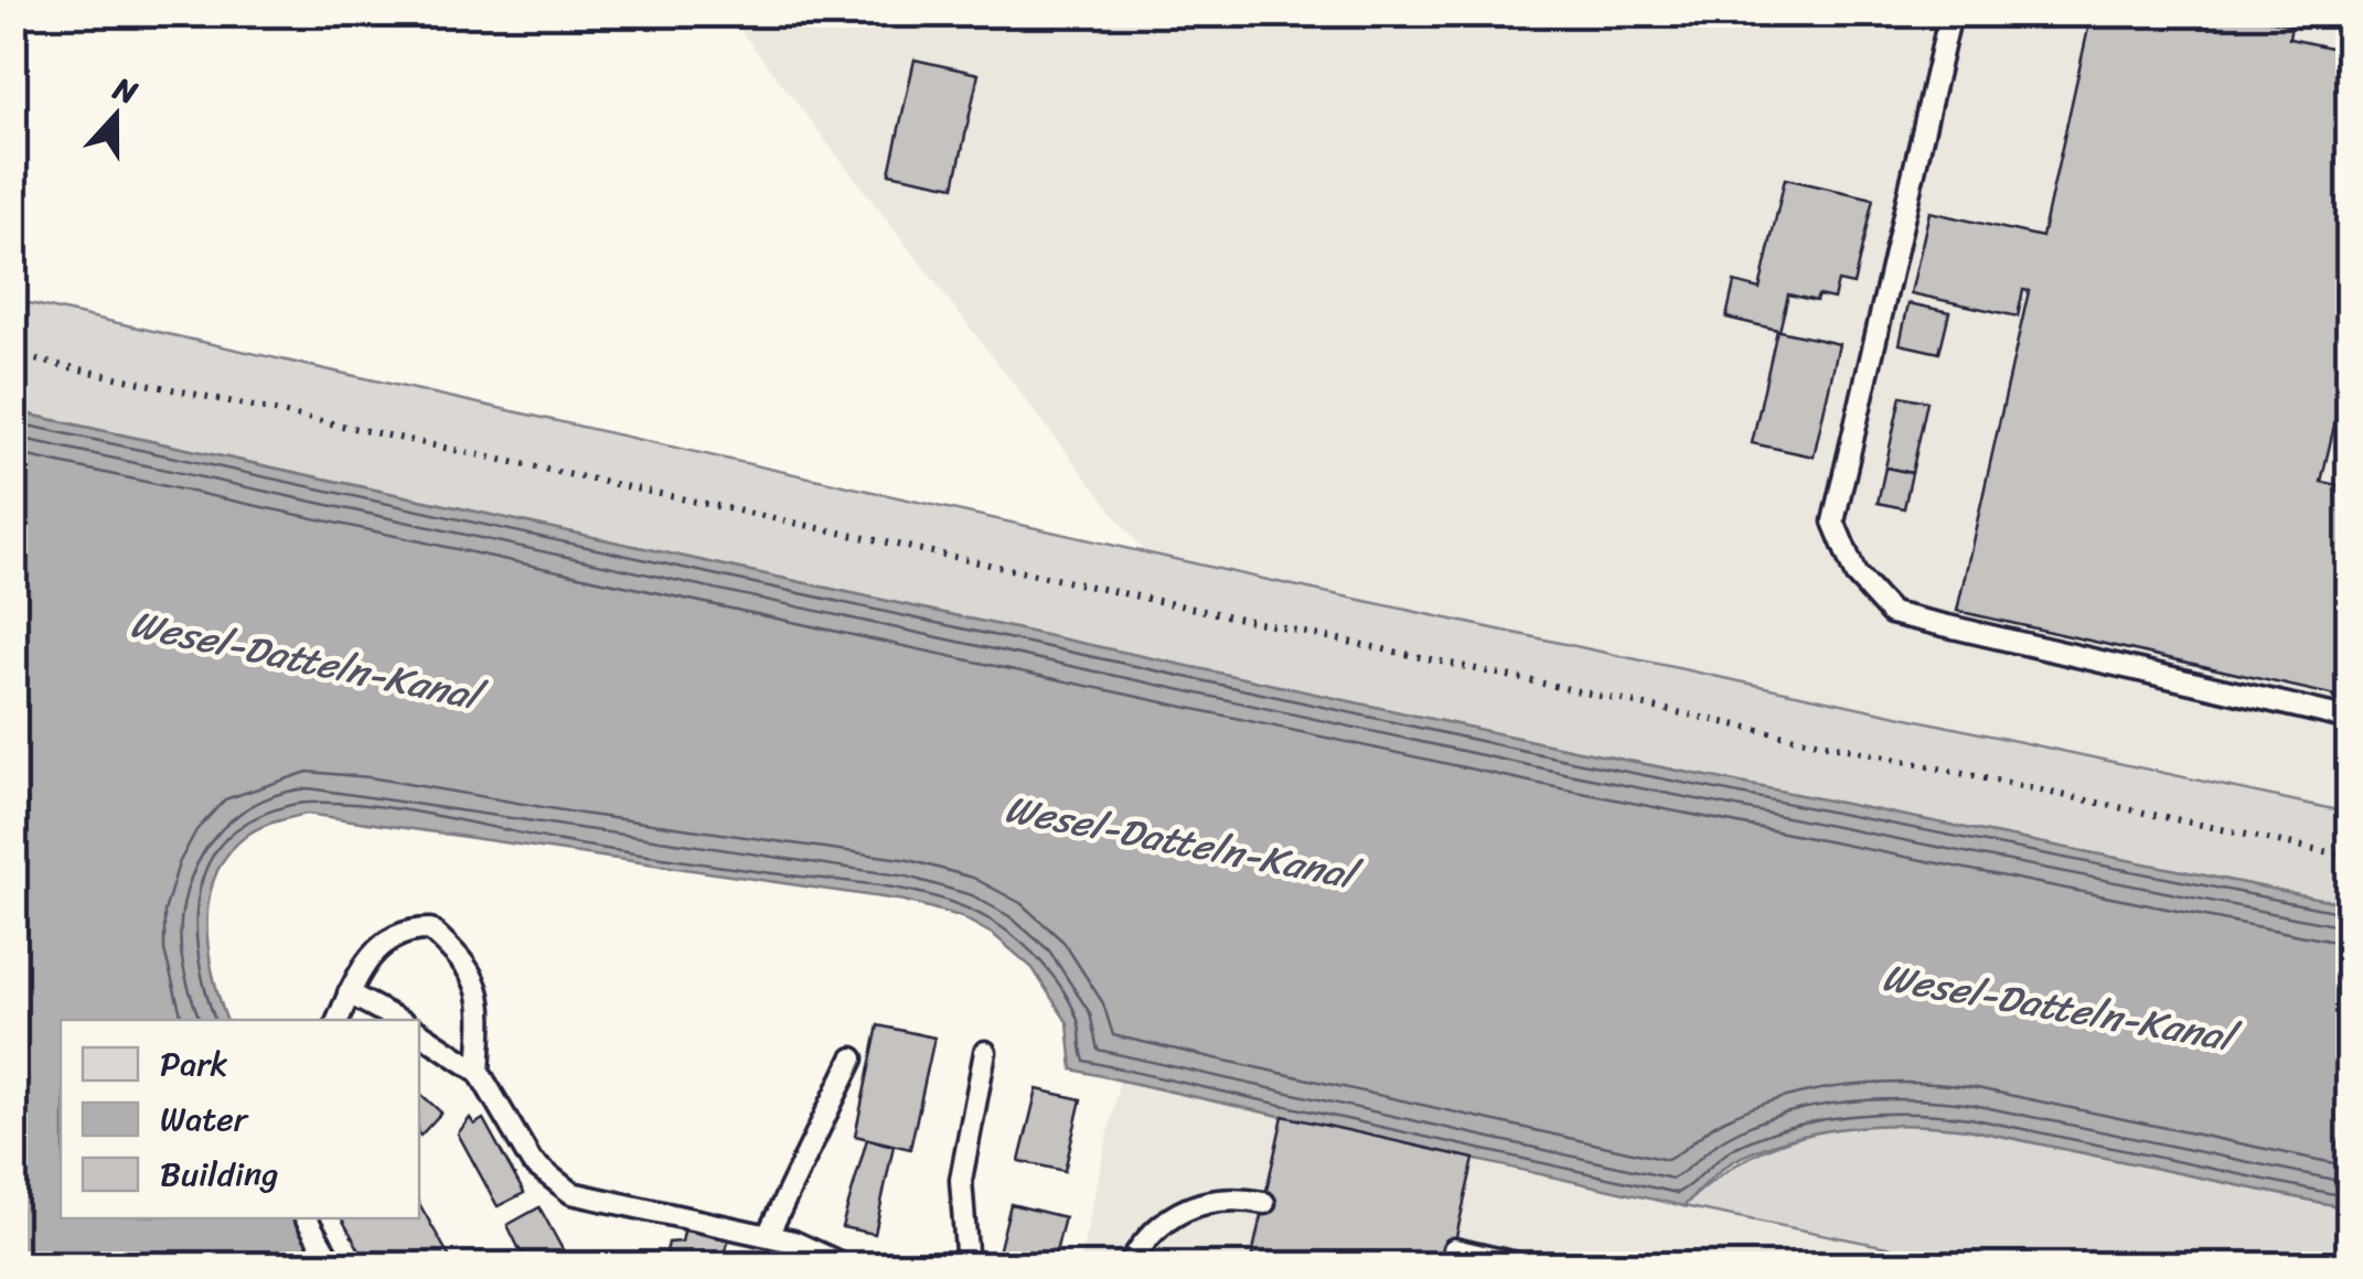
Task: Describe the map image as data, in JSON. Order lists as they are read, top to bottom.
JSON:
{
  "water": ["Wesel-Datteln-Kanal"],
  "legend": ["Park", "Water", "Building"],
  "north": "top"
}
